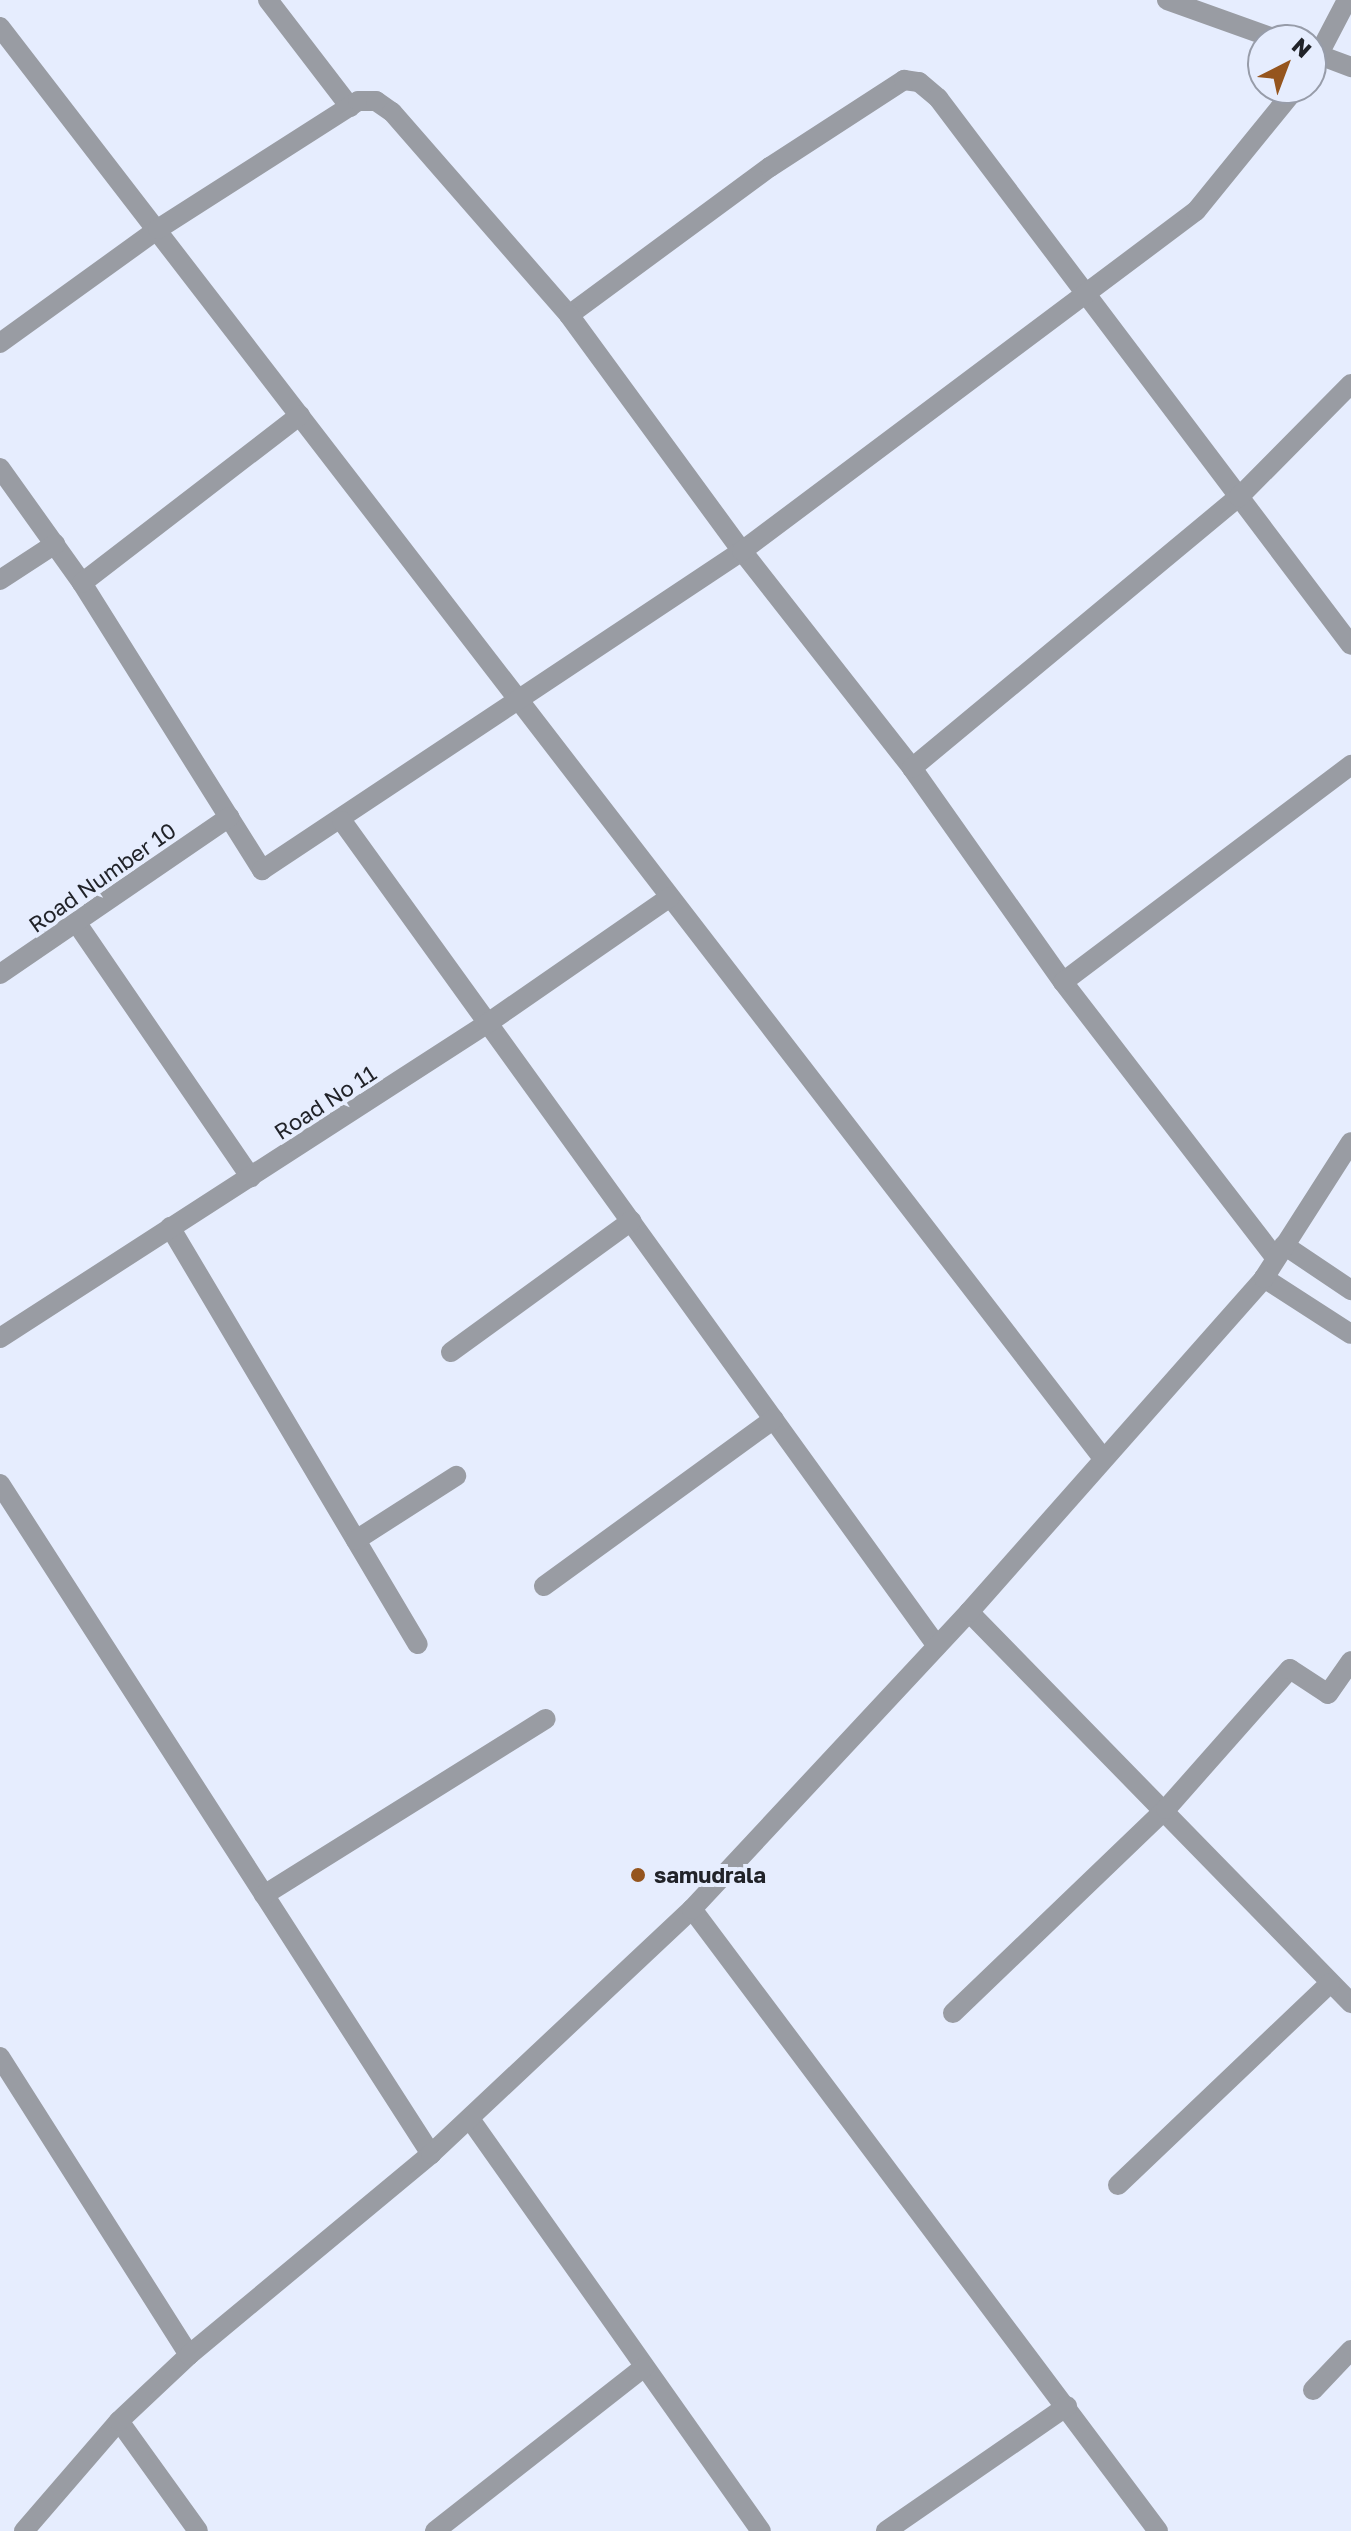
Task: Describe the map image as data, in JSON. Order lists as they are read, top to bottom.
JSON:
{
  "streets": {
    "street": ["Road Number 10", "Road No 11"]
  },
  "places": ["samudrala"],
  "north": "top right"
}
